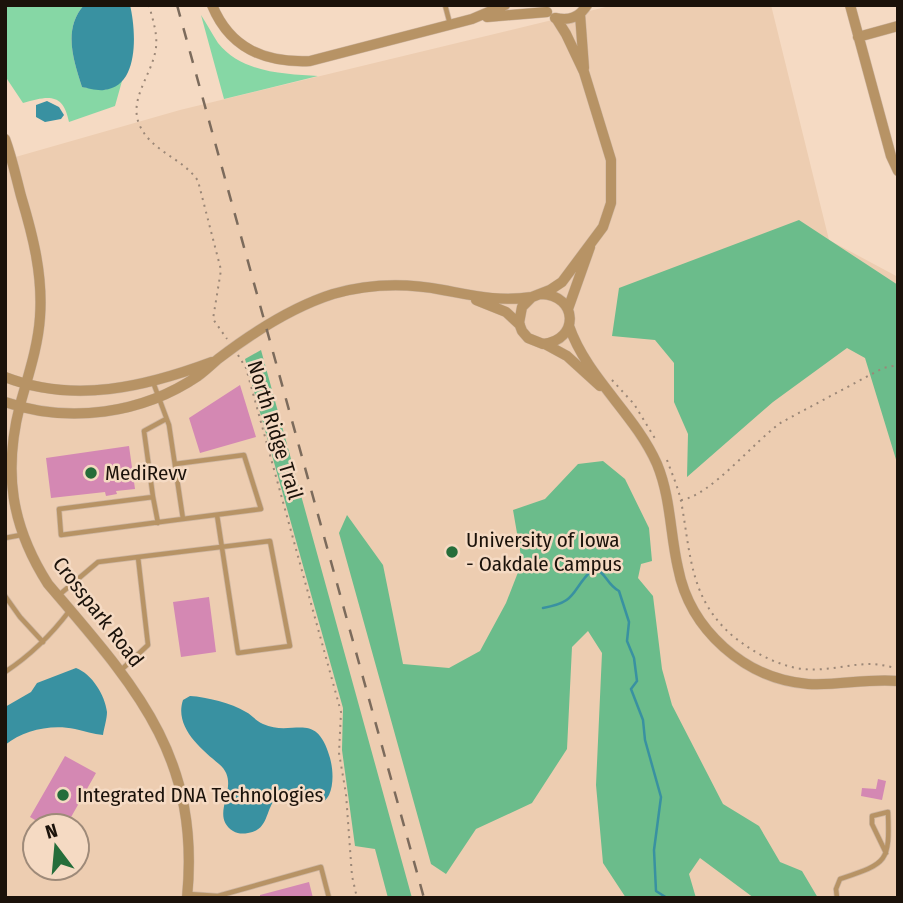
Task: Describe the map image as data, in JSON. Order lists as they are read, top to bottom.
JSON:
{
  "streets": {
    "street": ["Crosspark Road"],
    "path": ["North Ridge Trail"]
  },
  "places": ["MediRevv", "University of Iowa - Oakdale Campus", "Integrated DNA Technologies"],
  "north": "top"
}
